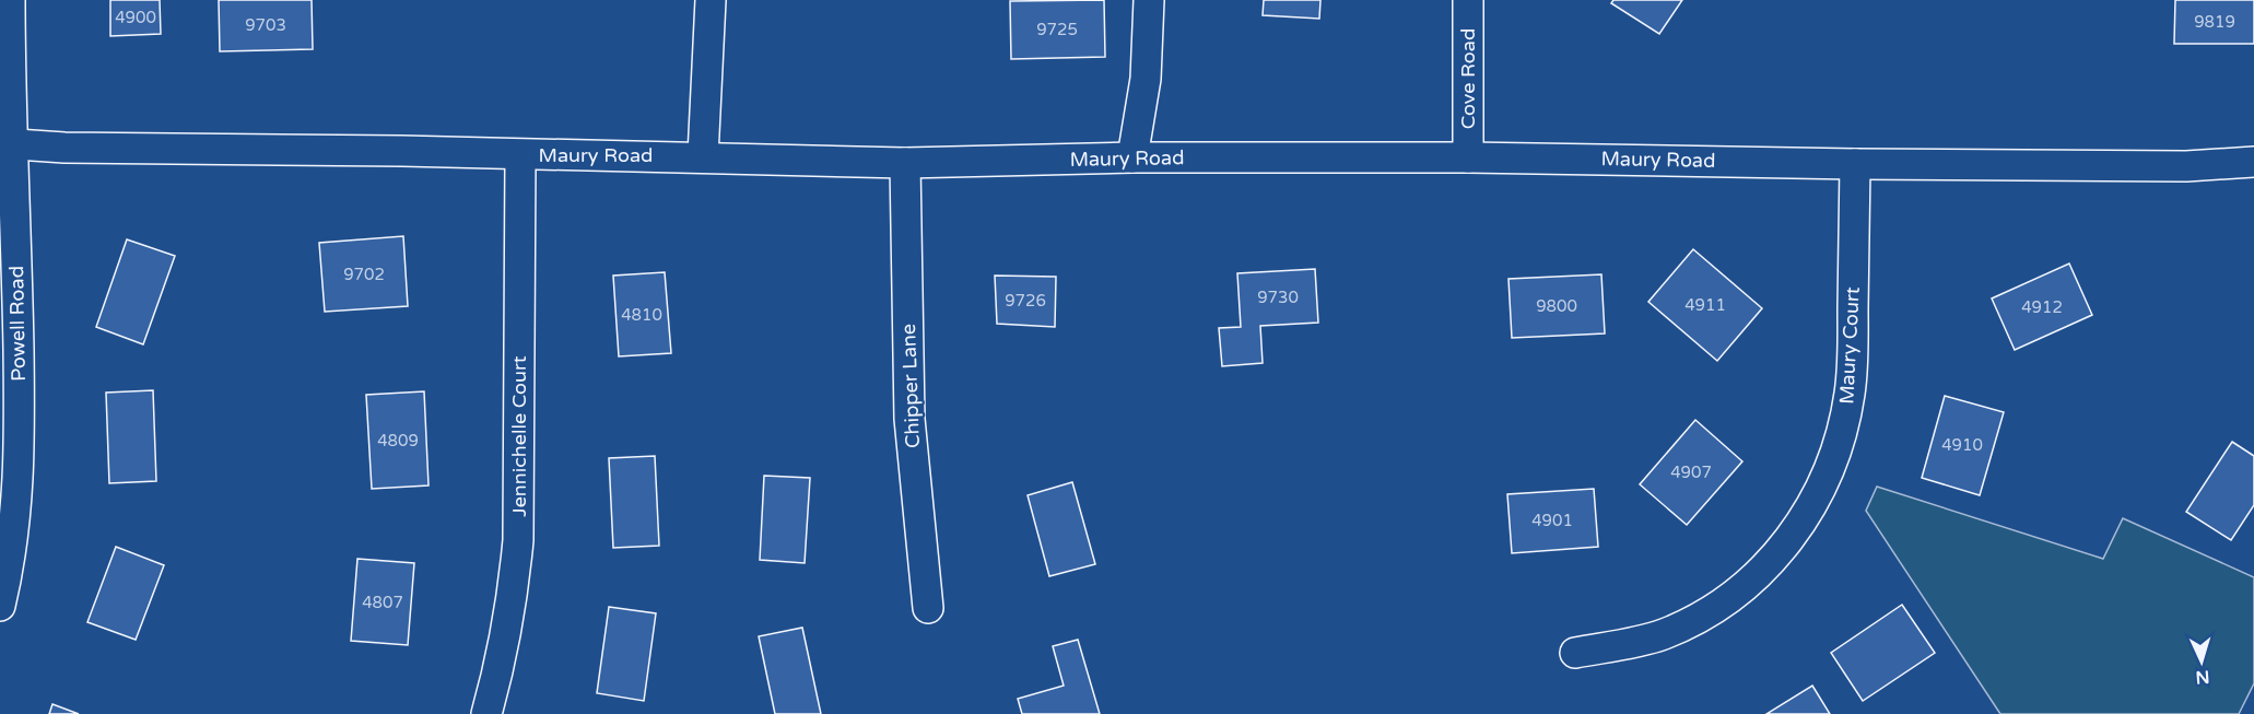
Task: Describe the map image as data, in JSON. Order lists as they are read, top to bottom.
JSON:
{
  "streets": {
    "street": [
      "Cove Road",
      "Maury Road",
      "Powell Road",
      "Maury Court",
      "Chipper Lane",
      "Jennichelle Court"
    ]
  },
  "crossings": [
    ["Cove Road", "Maury Road"],
    ["Maury Road", "Powell Road"],
    ["Maury Road", "Maury Court"],
    ["Maury Road", "Chipper Lane"],
    ["Maury Road", "Jennichelle Court"]
  ],
  "house_numbers": [
    "4900",
    "9819",
    "9703",
    "9725",
    "9702",
    "9730",
    "9726",
    "4911",
    "9800",
    "4912",
    "4810",
    "4809",
    "4910",
    "4907",
    "4901",
    "4807"
  ],
  "north": "bottom"
}
